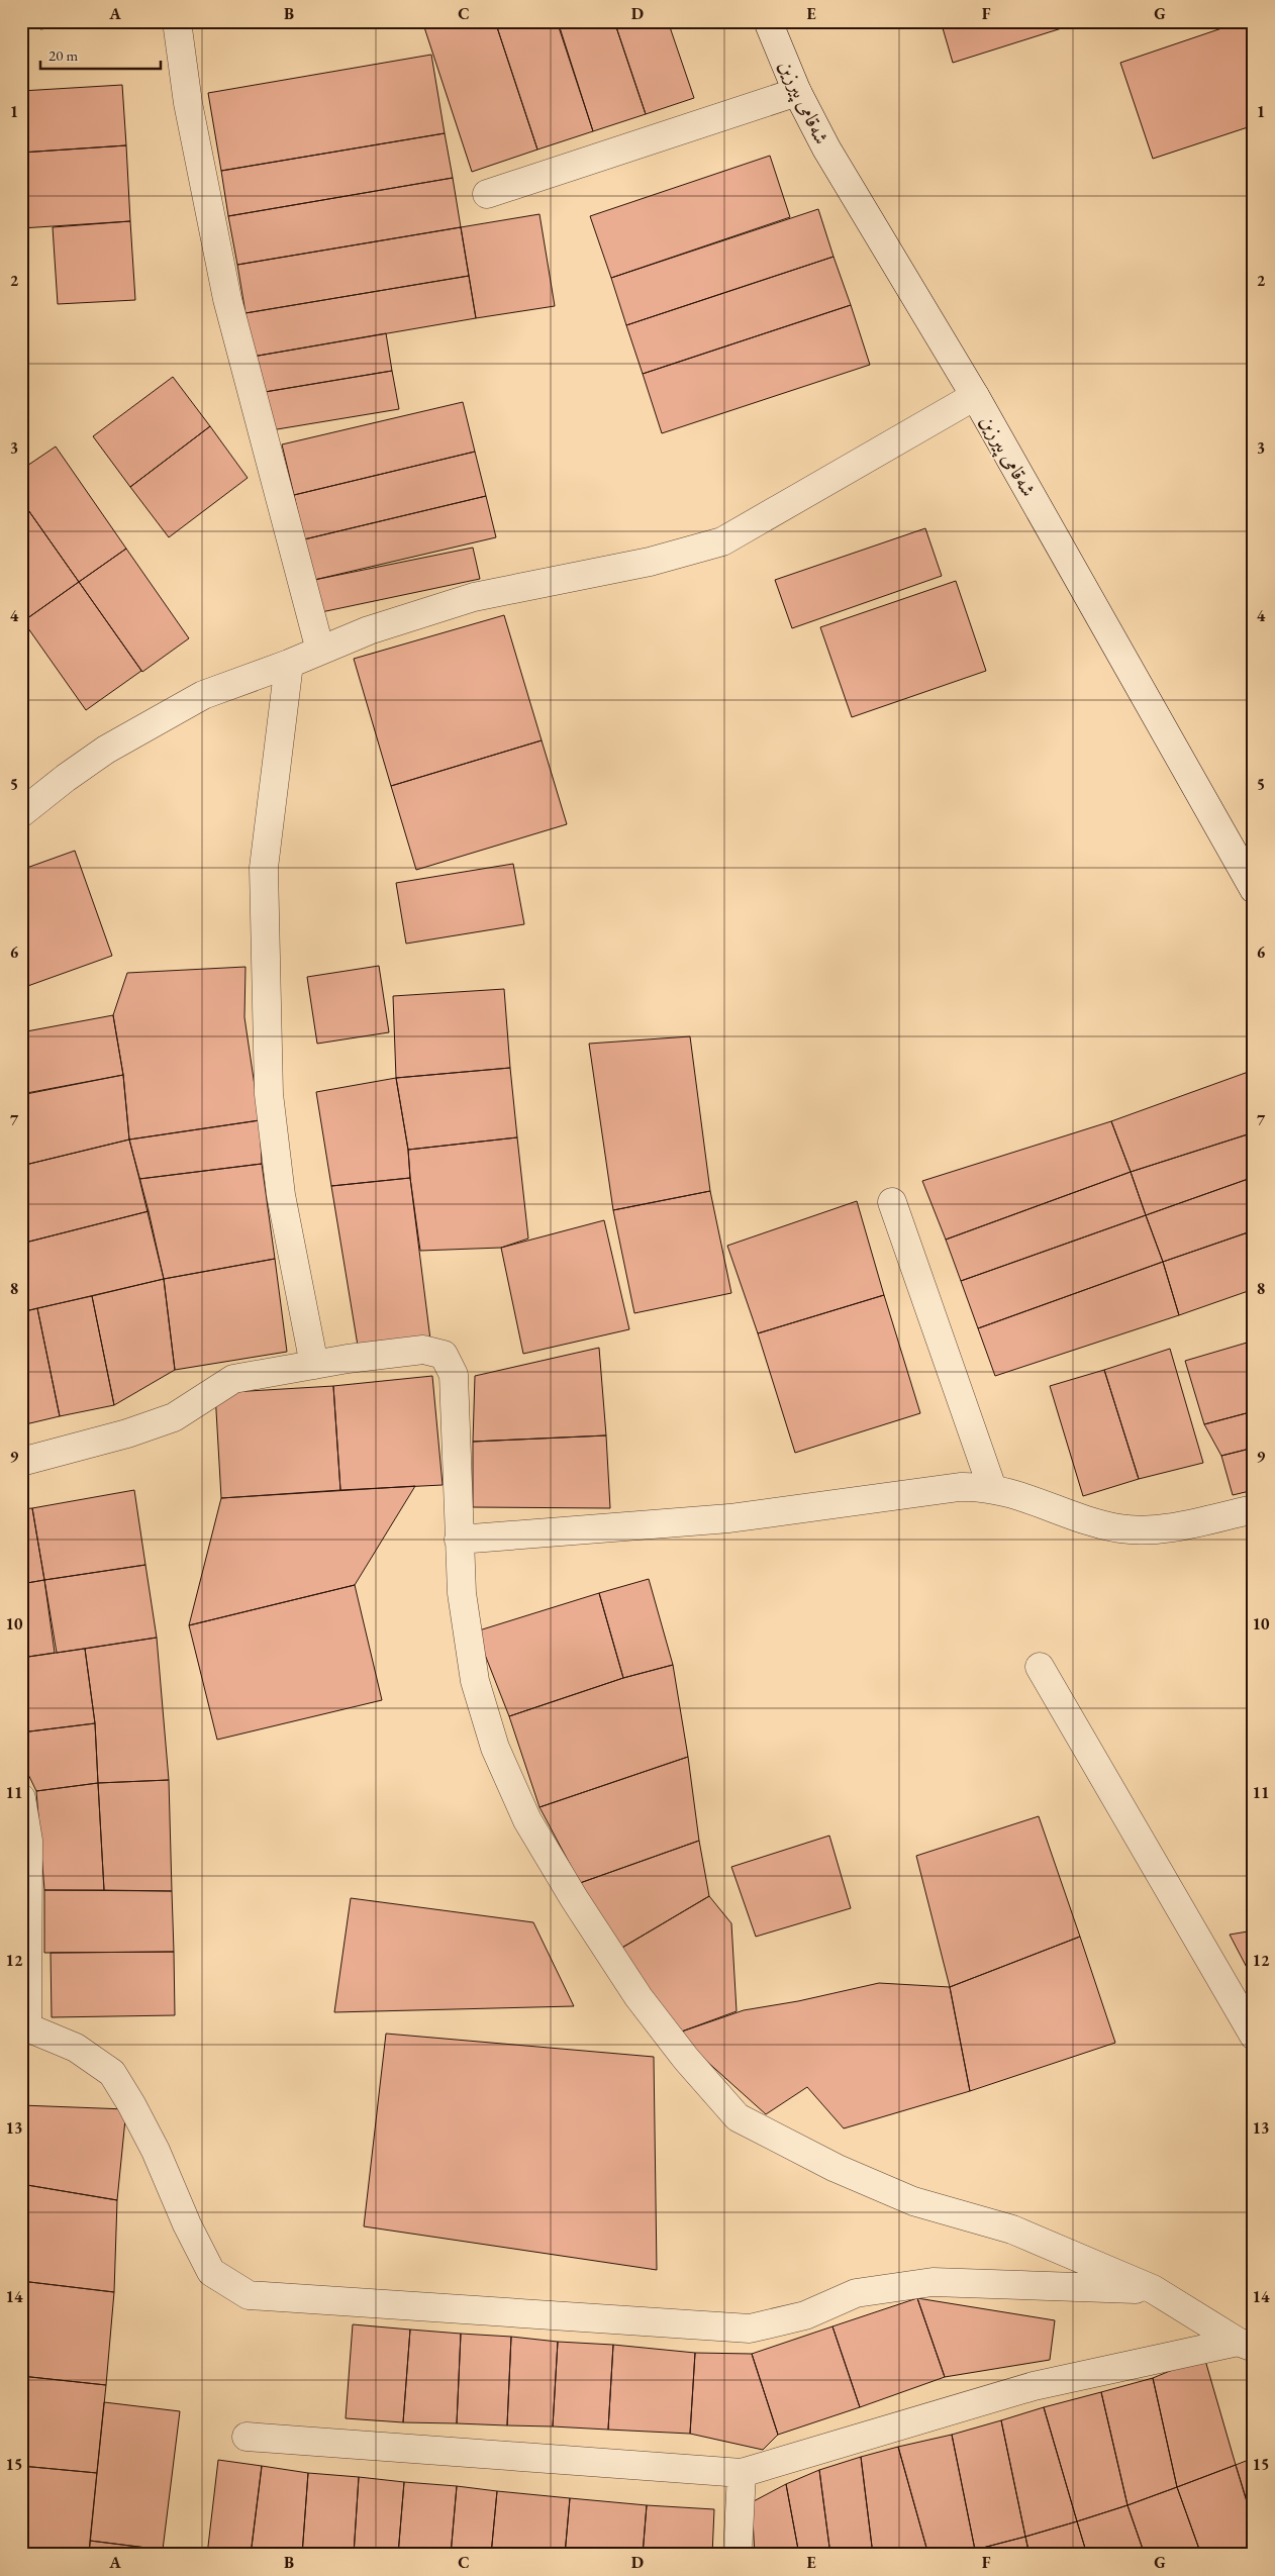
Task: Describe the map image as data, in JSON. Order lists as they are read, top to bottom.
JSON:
{
  "streets": {
    "street": ["شەقامی پیرزین"]
  },
  "scale_bar": "20 m",
  "grid": {
    "columns": [
      "A",
      "B",
      "C",
      "D",
      "E",
      "F",
      "G"
    ],
    "rows": [
      "1",
      "2",
      "3",
      "4",
      "5",
      "6",
      "7",
      "8",
      "9",
      "10",
      "11",
      "12",
      "13",
      "14",
      "15"
    ]
  }
}
